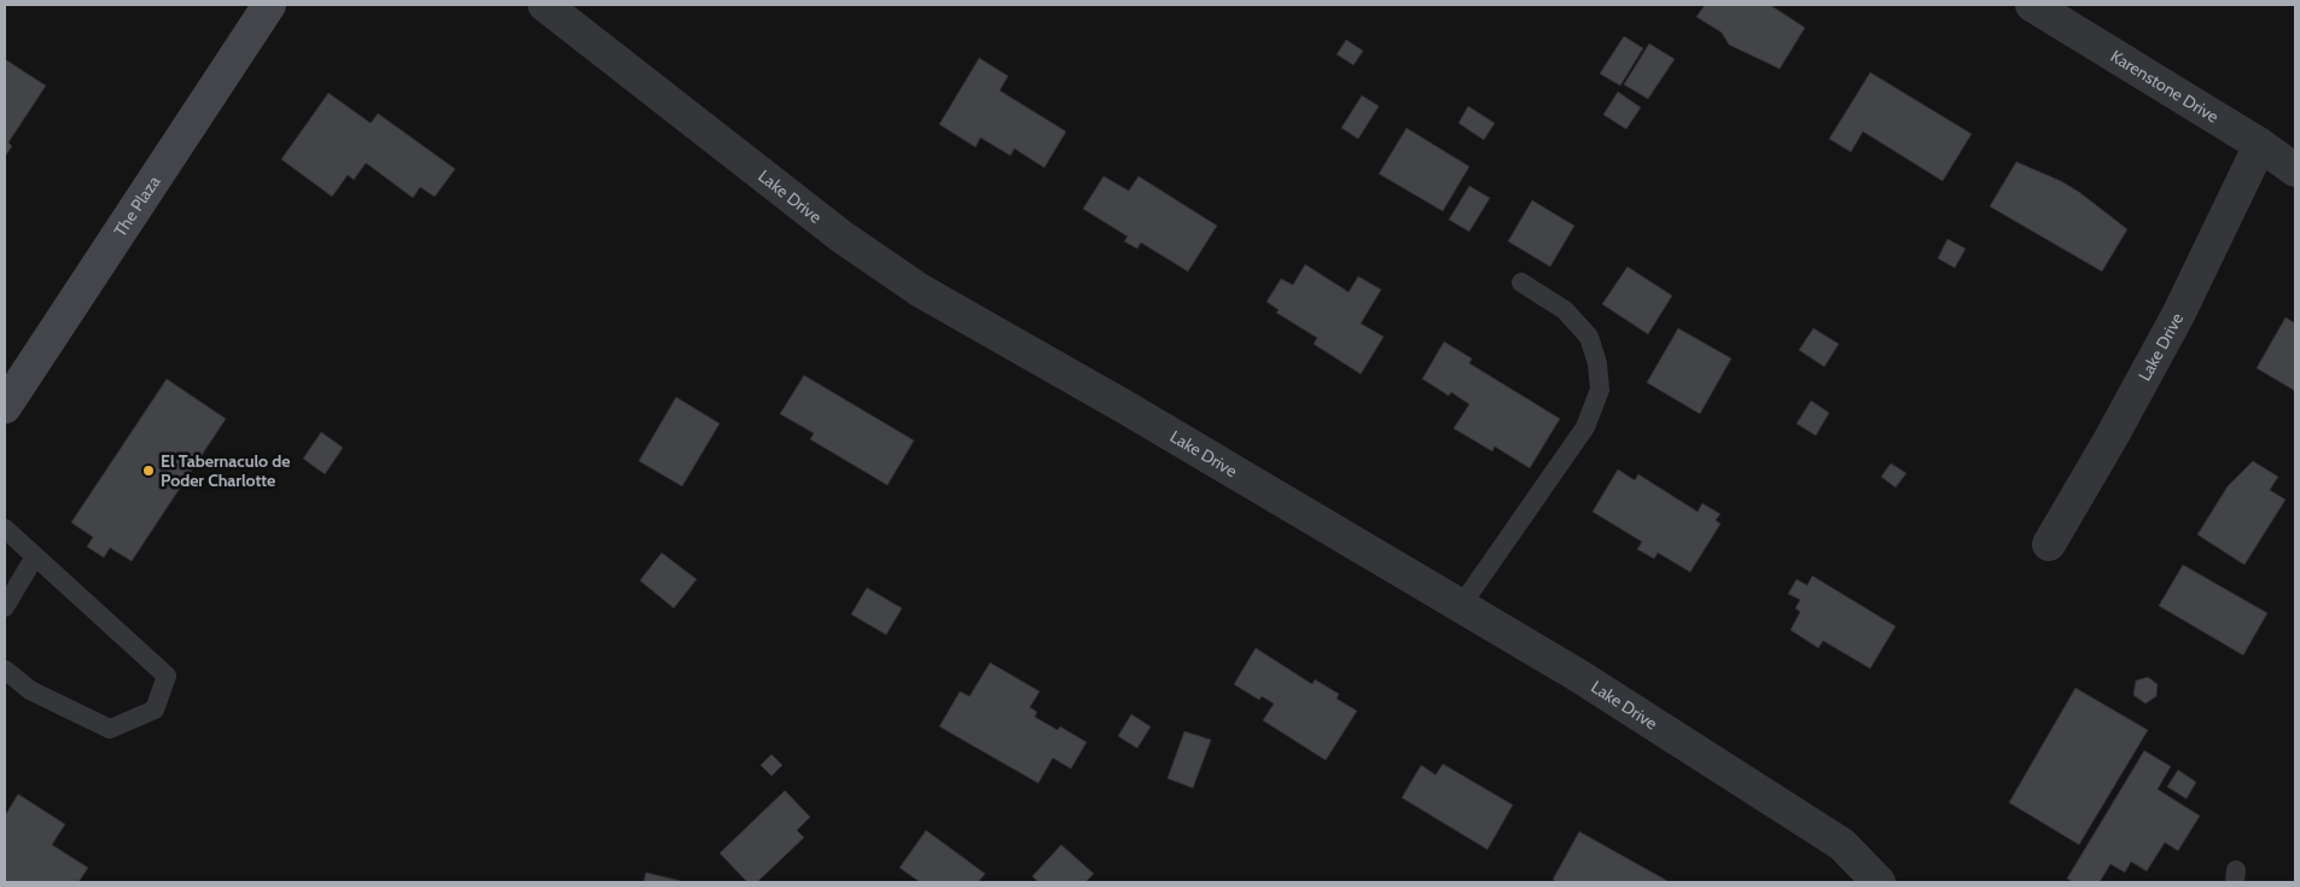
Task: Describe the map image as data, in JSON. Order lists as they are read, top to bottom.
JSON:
{
  "streets": {
    "main road": ["The Plaza"],
    "street": ["Karenstone Drive", "Lake Drive"]
  },
  "crossings": [
    ["Karenstone Drive", "Lake Drive"]
  ],
  "places": ["El Tabernaculo de Poder Charlotte"]
}
